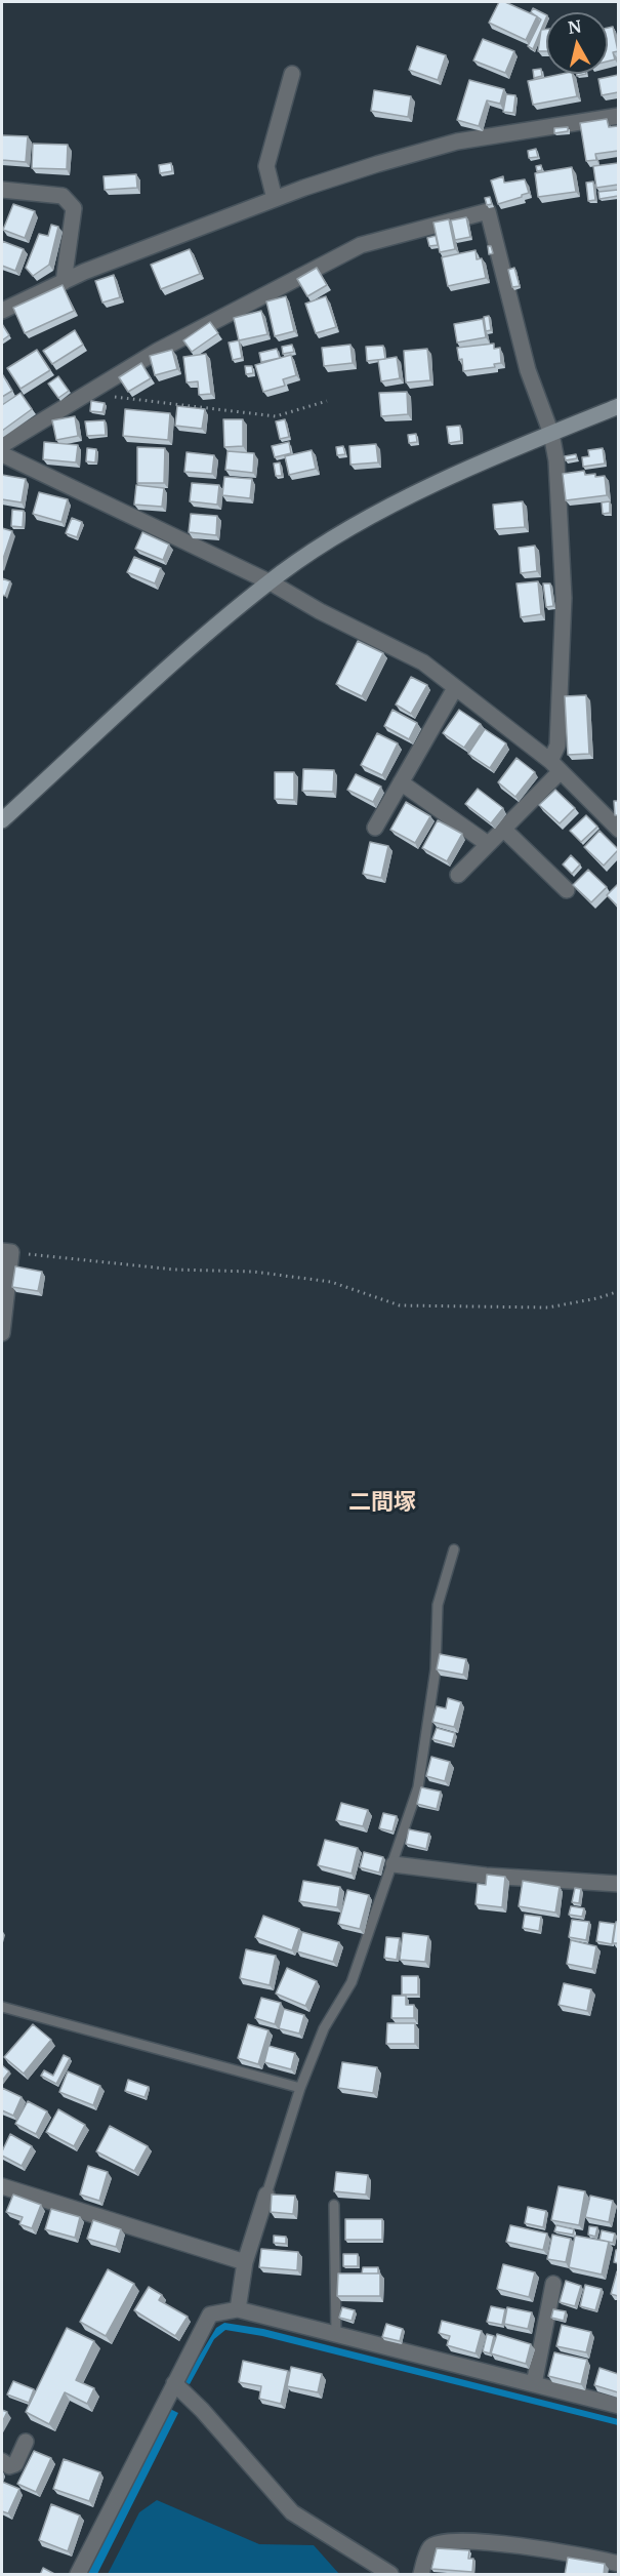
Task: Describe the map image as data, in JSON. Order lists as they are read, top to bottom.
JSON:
{
  "districts": ["二間塚"],
  "north": "top"
}
